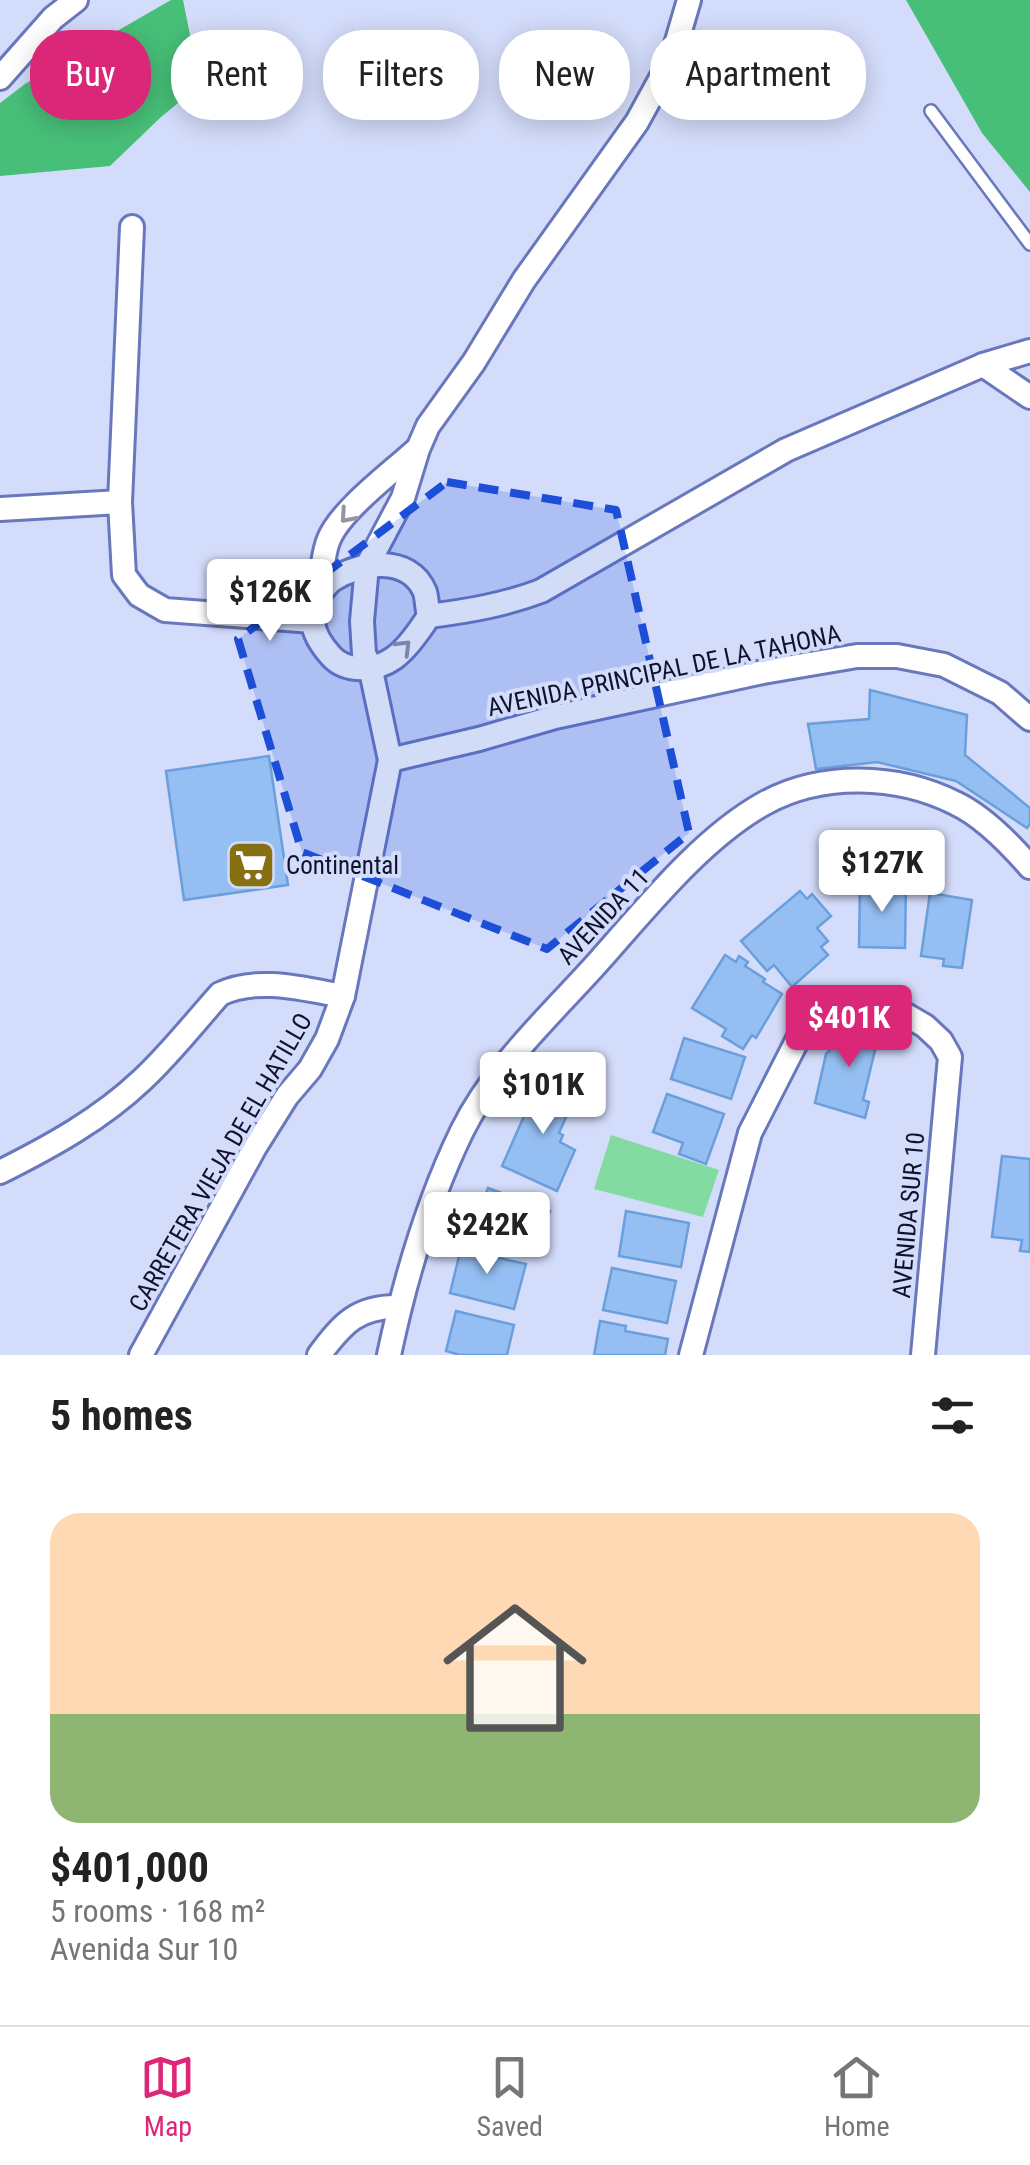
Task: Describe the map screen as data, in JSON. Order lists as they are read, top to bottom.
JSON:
{
  "streets": {
    "street": [
      "AVENIDA PRINCIPAL DE LA TAHONA",
      "AVENIDA 11",
      "CARRETERA VIEJA DE EL HATILLO",
      "AVENIDA SUR 10"
    ]
  },
  "crossings": [
    ["AVENIDA PRINCIPAL DE LA TAHONA", "CARRETERA VIEJA DE EL HATILLO"]
  ],
  "places": {
    "supermarket": ["Continental"]
  },
  "page": {
    "chip": [
      "Buy",
      "Rent",
      "Filters",
      "New",
      "Apartment"
    ],
    "price": [
      "$126K",
      "$127K",
      "$401K",
      "$101K",
      "$242K"
    ],
    "heading": "5 homes",
    "list": [
      {
        "name": "$401,000",
        "note": "5 rooms · 168 m² · Avenida Sur 10"
      }
    ],
    "tabs": ["Map", "Saved", "Home"]
  }
}
